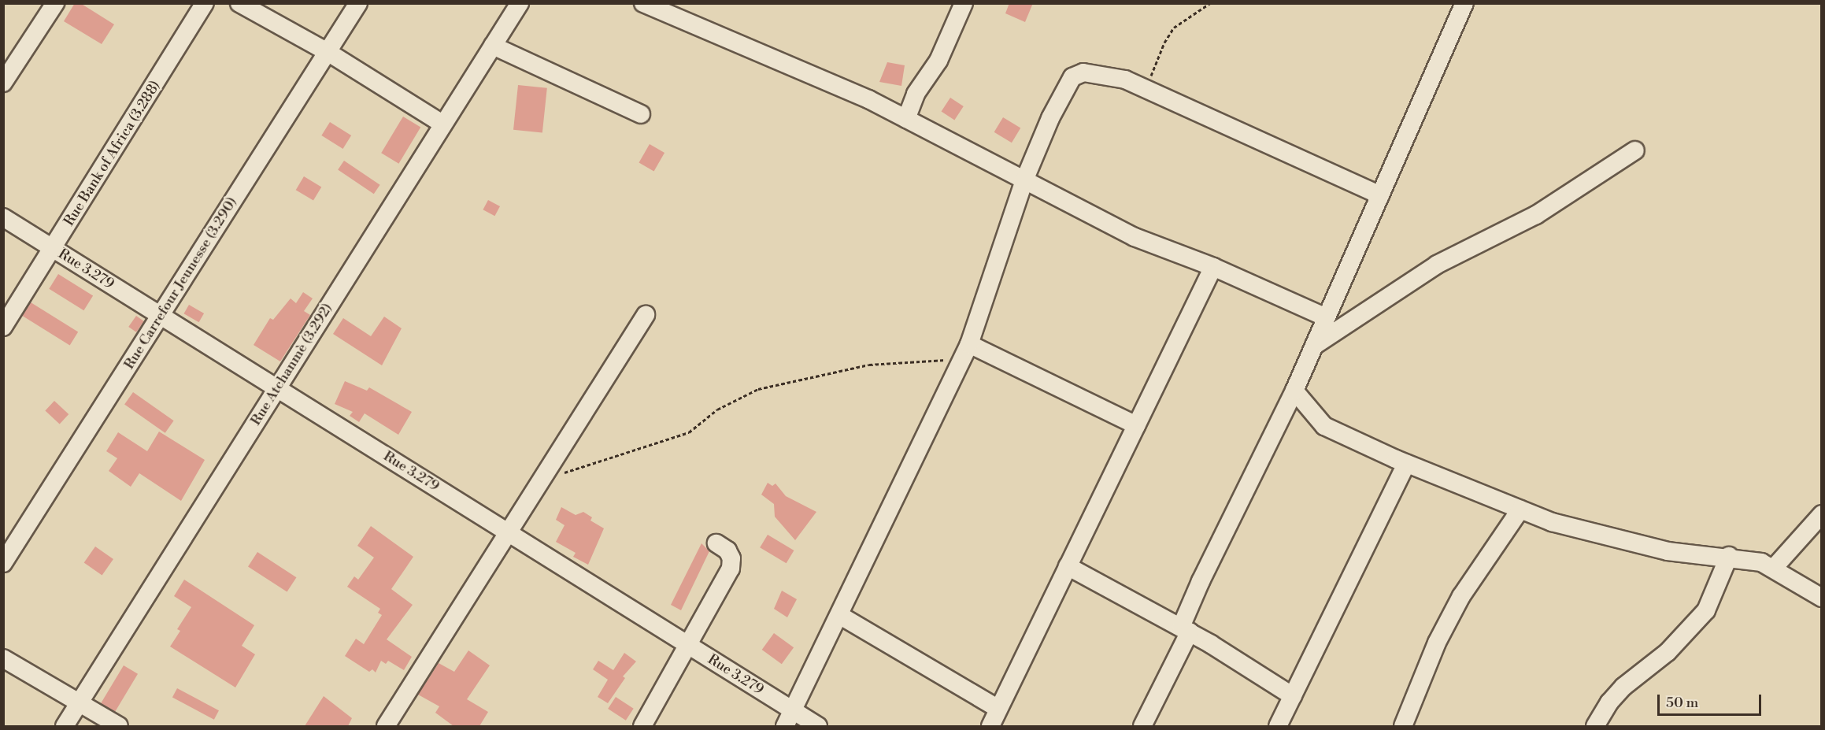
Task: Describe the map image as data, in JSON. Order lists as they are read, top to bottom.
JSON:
{
  "streets": {
    "street": [
      "Rue Bank of Africa (3.288)",
      "Rue 3.279",
      "Rue Carrefour Jeunesse (3.290)",
      "Rue Atchanmè (3.292)"
    ]
  },
  "crossings": [
    ["Rue Bank of Africa (3.288)", "Rue 3.279"],
    ["Rue 3.279", "Rue Carrefour Jeunesse (3.290)"],
    ["Rue 3.279", "Rue Atchanmè (3.292)"]
  ],
  "scale_bar": "50 m"
}
